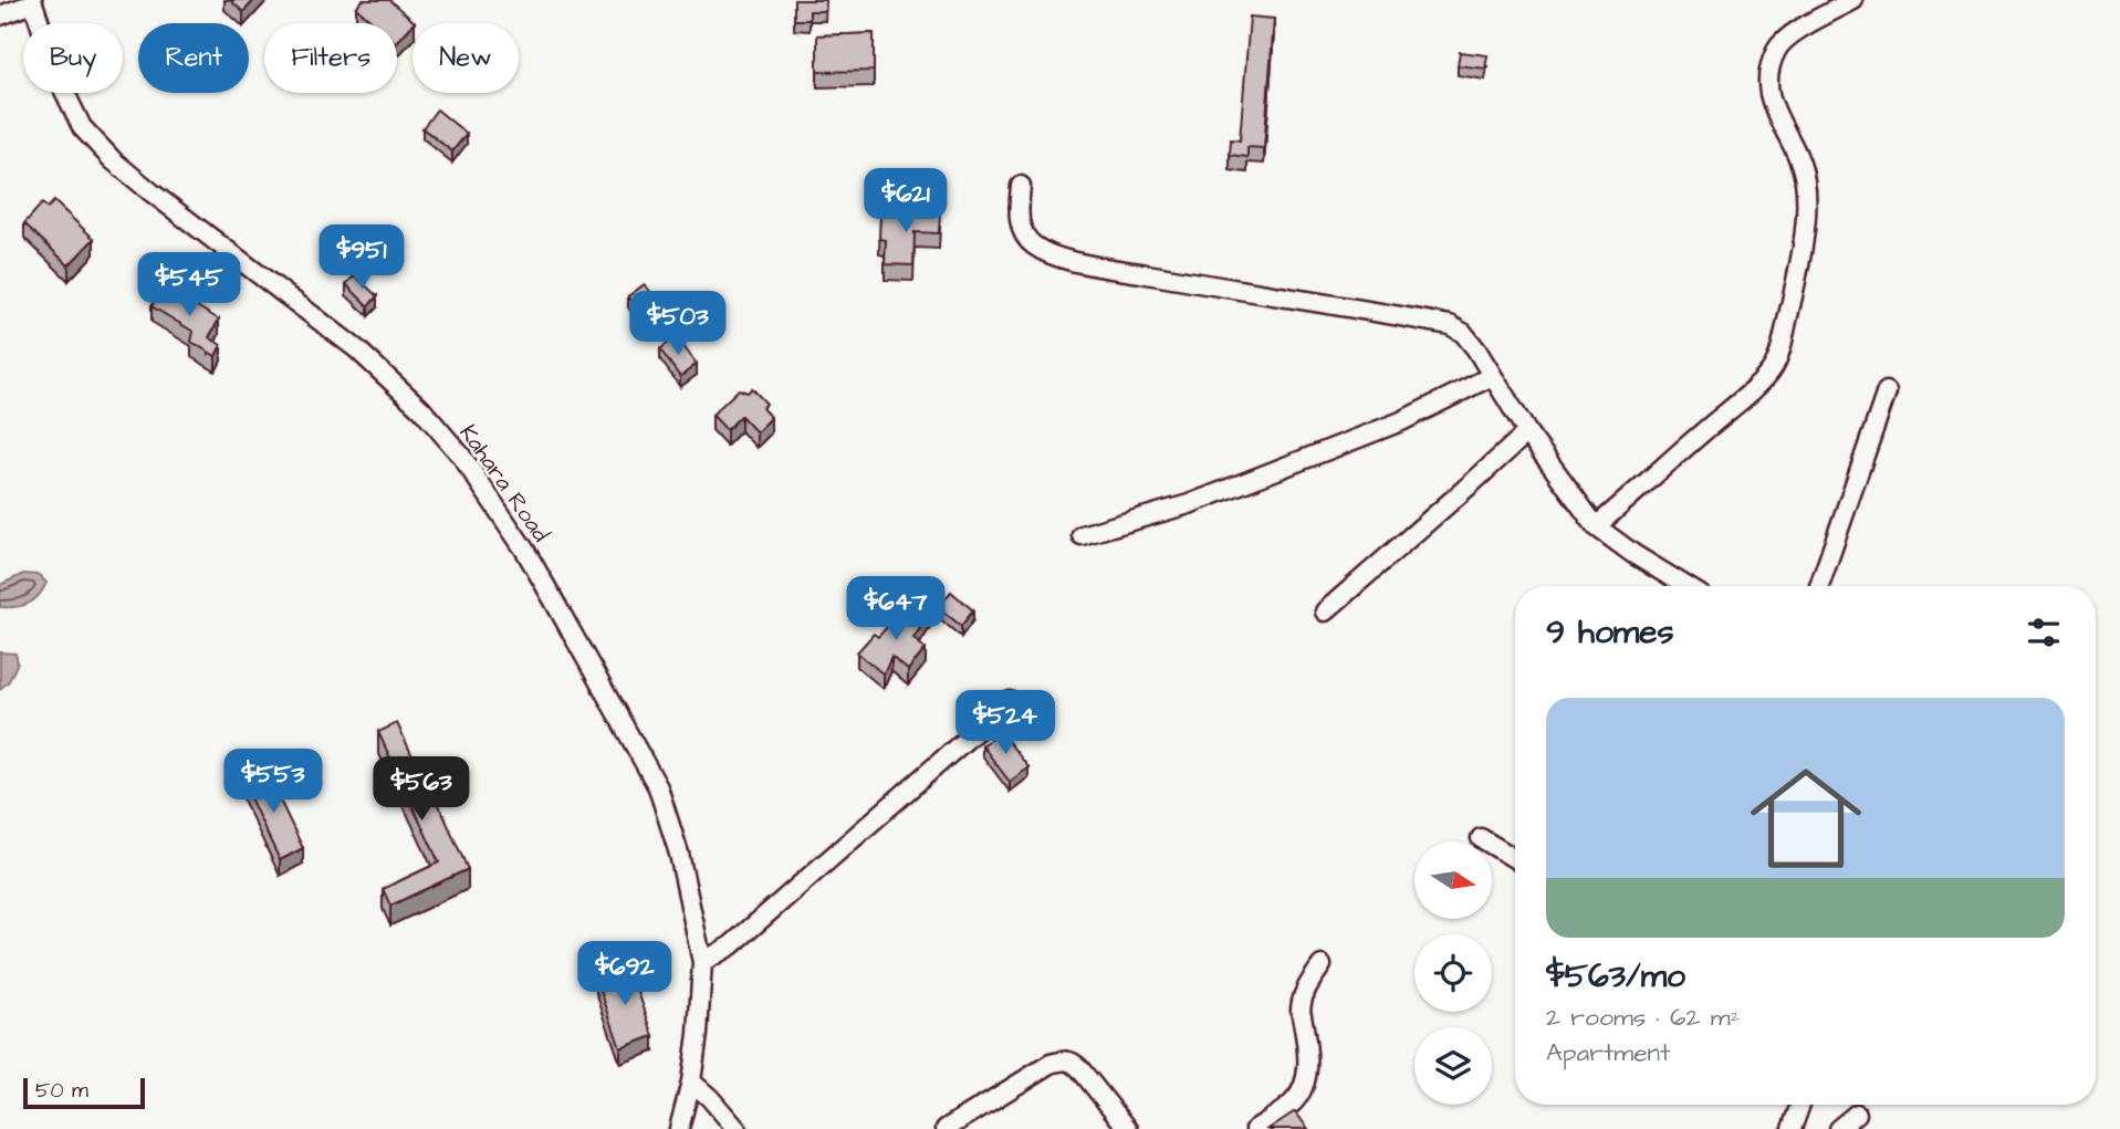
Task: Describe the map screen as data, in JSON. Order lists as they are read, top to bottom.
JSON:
{
  "streets": {
    "street": ["Kahara Road"]
  },
  "scale_bar": "50 m",
  "north": "right",
  "page": {
    "chip": [
      "Buy",
      "Rent",
      "Filters",
      "New"
    ],
    "price": [
      "$621",
      "$951",
      "$545",
      "$503",
      "$647",
      "$524",
      "$553",
      "$563",
      "$692"
    ],
    "heading": "9 homes",
    "list": [
      {
        "name": "$563/mo",
        "note": "2 rooms · 62 m² · Apartment"
      }
    ],
    "scale": "50 m"
  }
}
